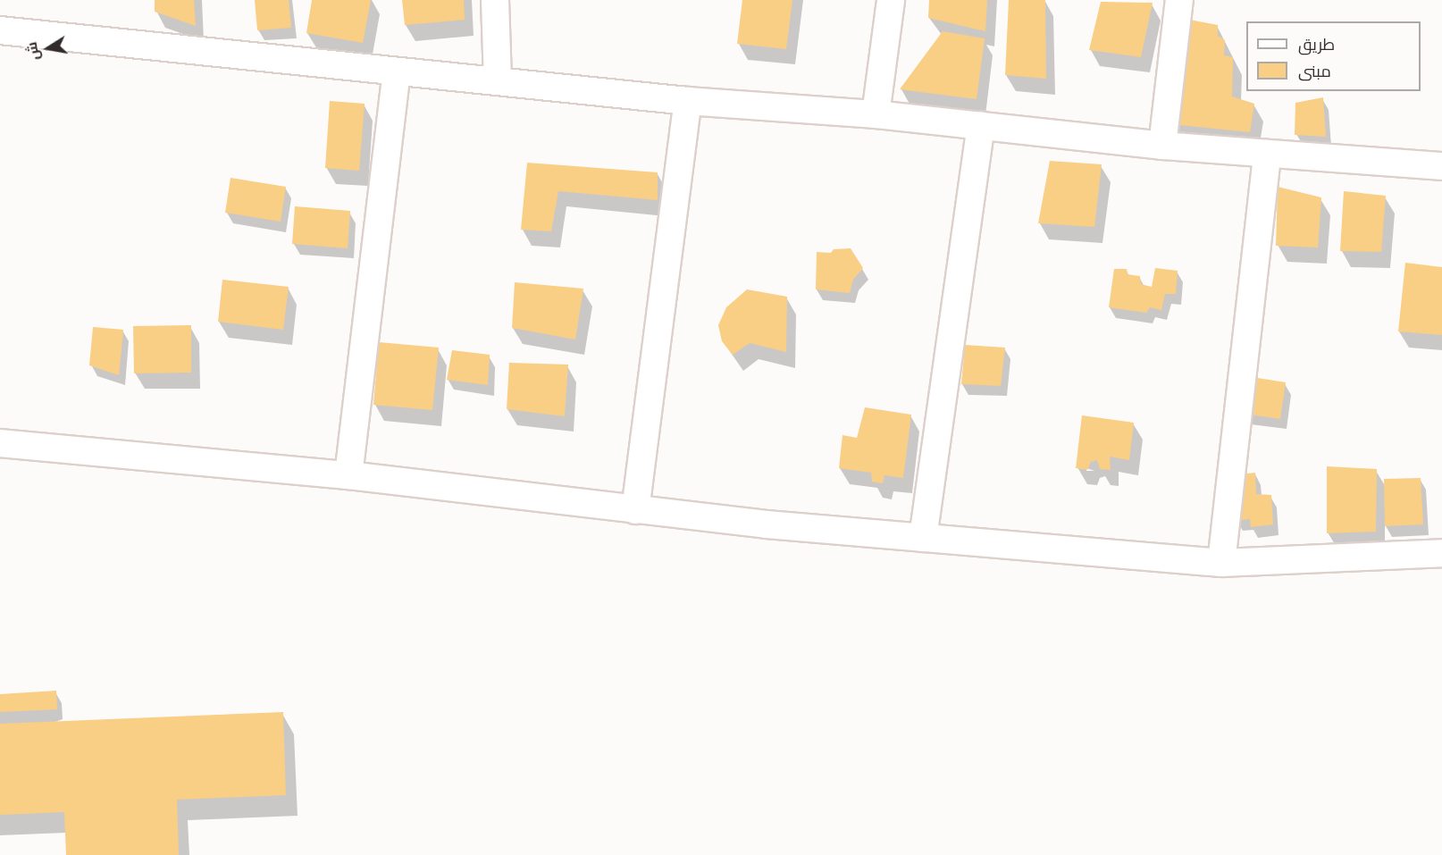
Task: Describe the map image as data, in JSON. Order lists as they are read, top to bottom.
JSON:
{
  "legend": ["طريق", "مبنى"],
  "north": "left"
}
